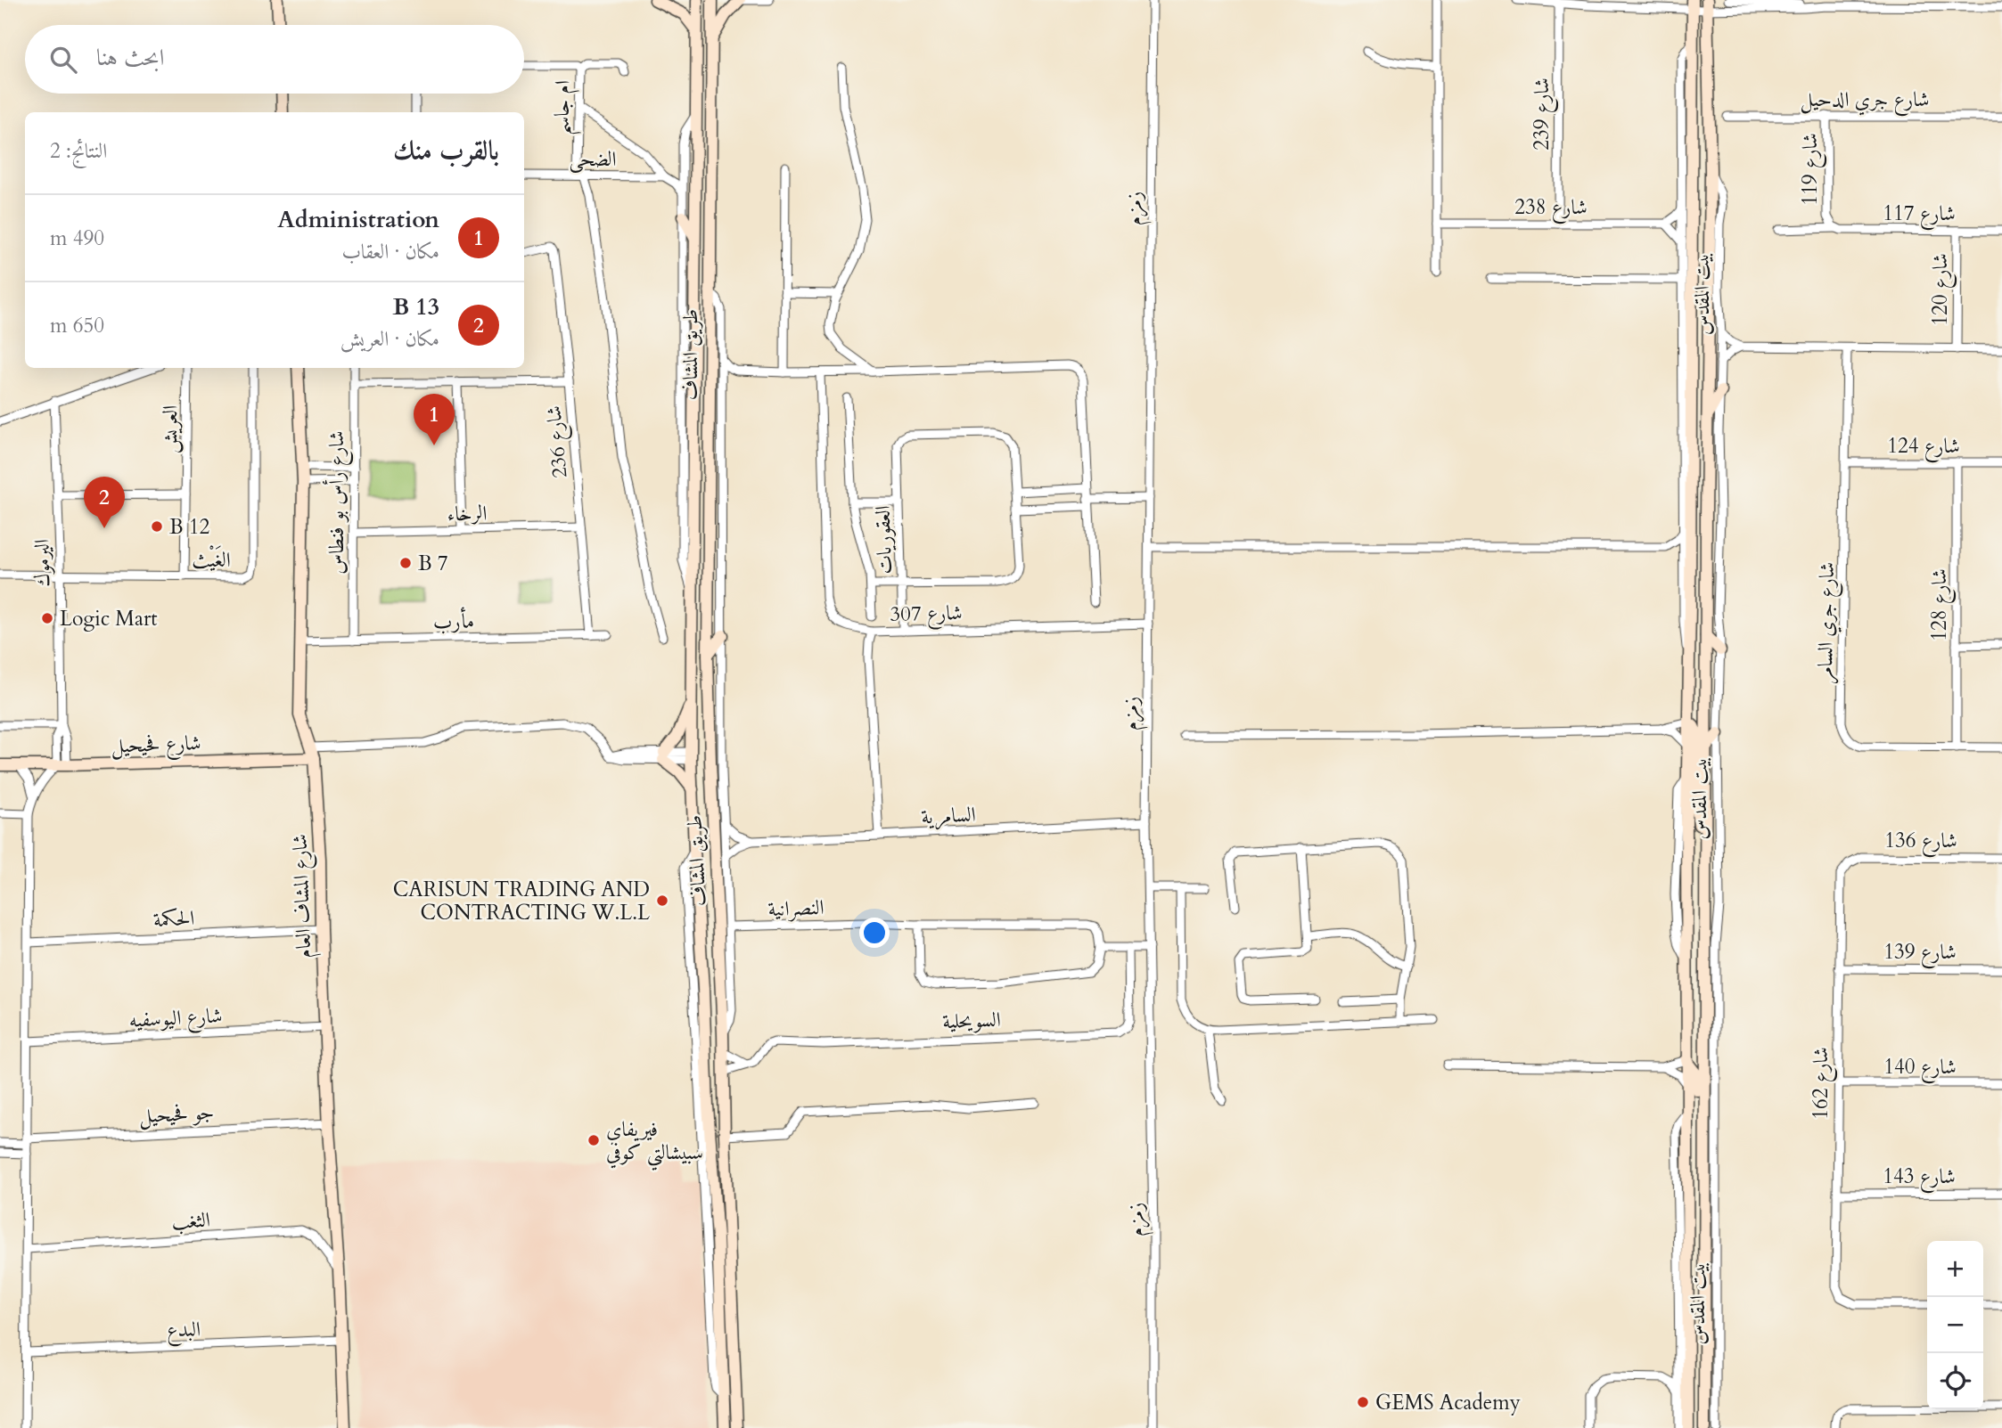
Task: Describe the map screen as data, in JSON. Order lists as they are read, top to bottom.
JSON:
{
  "streets": {
    "street": [
      "شارع جري الدحيل",
      "ام جاسم",
      "شارع 239",
      "الضحى",
      "شارع 119",
      "شارع 238",
      "زمزم",
      "شارع 117",
      "شارع 120",
      "بيت المقدس",
      "طريق المشاف",
      "العريش",
      "شارع 236",
      "شارع 124",
      "شارع رأس بو فنطاس",
      "الرخاء",
      "العقوريات",
      "الغَيْث",
      "اليرموك",
      "شارع 128",
      "شارع 307",
      "مأرب",
      "شارع جري السامر",
      "شارع فحيحيل",
      "السامرية",
      "شارع 136",
      "شارع المشاف العام",
      "النصرانية",
      "الحكمة",
      "شارع 139",
      "شارع اليوسفيه",
      "السويحلية",
      "شارع 140",
      "شارع 162",
      "جو فحيحيل",
      "شارع 143",
      "الثغب",
      "البدع"
    ]
  },
  "crossings": [
    ["شارع جري الدحيل", "شارع 119"],
    ["ام جاسم", "الضحى"],
    ["شارع 239", "شارع 238"],
    ["شارع 119", "شارع 117"],
    ["زمزم", "شارع 307"],
    ["زمزم", "السامرية"],
    ["شارع 117", "شارع 120"],
    ["طريق المشاف", "السامرية"],
    ["طريق المشاف", "النصرانية"],
    ["طريق المشاف", "السويحلية"],
    ["العريش", "الغَيْث"],
    ["شارع 236", "الرخاء"],
    ["شارع 236", "مأرب"],
    ["شارع 124", "شارع 128"],
    ["شارع 124", "شارع جري السامر"],
    ["شارع رأس بو فنطاس", "الرخاء"],
    ["شارع رأس بو فنطاس", "مأرب"],
    ["العقوريات", "شارع 307"],
    ["الغَيْث", "اليرموك"],
    ["اليرموك", "شارع فحيحيل"],
    ["شارع 128", "شارع جري السامر"],
    ["شارع 307", "السامرية"],
    ["مأرب", "شارع المشاف العام"],
    ["شارع فحيحيل", "شارع المشاف العام"],
    ["شارع 136", "شارع 162"],
    ["شارع المشاف العام", "الحكمة"],
    ["شارع المشاف العام", "شارع اليوسفيه"],
    ["شارع المشاف العام", "جو فحيحيل"],
    ["شارع المشاف العام", "الثغب"],
    ["شارع المشاف العام", "البدع"],
    ["شارع 139", "شارع 162"],
    ["شارع 140", "شارع 162"],
    ["شارع 162", "شارع 143"]
  ],
  "places": [
    "B 12",
    "B 7",
    "Logic Mart",
    "CARISUN TRADING AND CONTRACTING W.L.L",
    "فيريفاي سبيشالتي كوفي",
    "GEMS Academy"
  ],
  "page": {
    "search": "ابحث هنا",
    "heading": ["بالقرب منك", "النتائج: 2"],
    "list": [
      {
        "mark": "1",
        "name": "Administration",
        "note": "مكان · العقاب",
        "value": "490 m"
      },
      {
        "mark": "2",
        "name": "B 13",
        "note": "مكان · العريش",
        "value": "650 m"
      }
    ],
    "pins": ["1", "2"],
    "map_buttons": ["+", "−"]
  }
}
